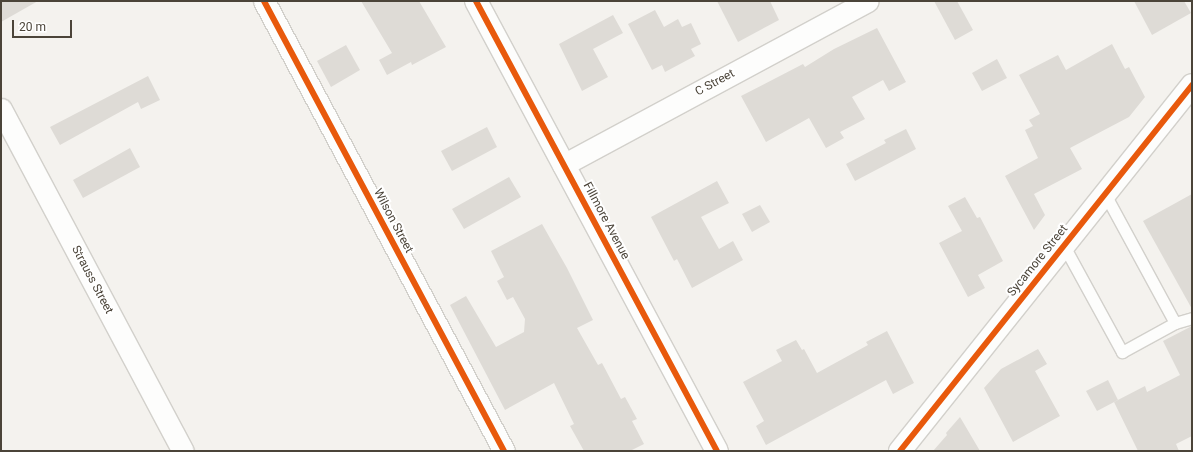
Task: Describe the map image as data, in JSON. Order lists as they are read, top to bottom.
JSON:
{
  "streets": {
    "street": [
      "C Street",
      "Wilson Street",
      "Fillmore Avenue",
      "Sycamore Street",
      "Strauss Street"
    ]
  },
  "crossings": [
    ["C Street", "Fillmore Avenue"]
  ],
  "scale_bar": "20 m"
}
